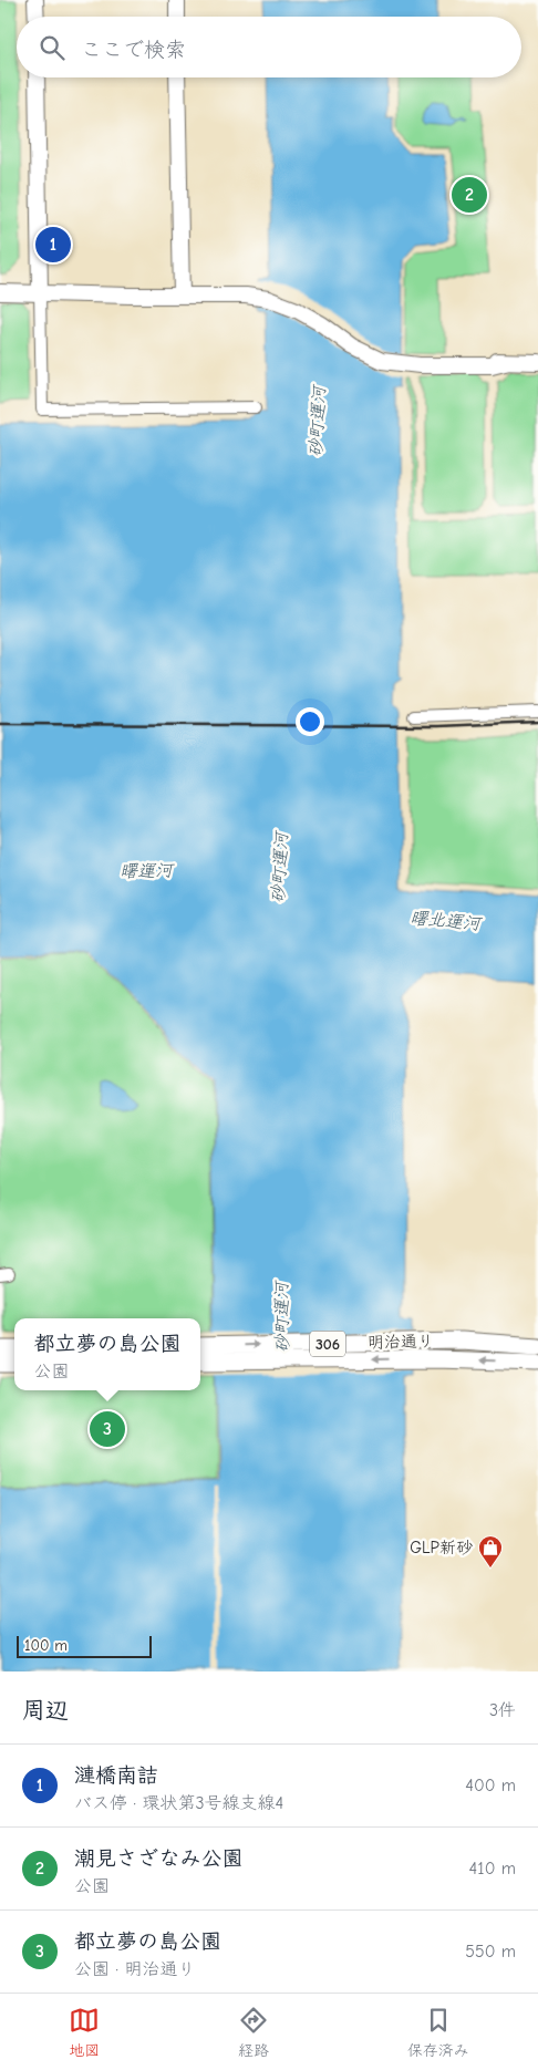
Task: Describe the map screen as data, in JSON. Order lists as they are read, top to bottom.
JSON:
{
  "streets": {
    "main road": ["明治通り", "306"]
  },
  "water": ["砂町運河", "曙運河", "曙北運河"],
  "places": {
    "shop": ["GLP新砂"]
  },
  "scale_bar": "100 m",
  "page": {
    "search": "ここで検索",
    "pins": ["2", "1", "3"],
    "popup": ["都立夢の島公園", "公園"],
    "scale": "100 m",
    "heading": ["周辺", "3件"],
    "list": [
      {
        "mark": "1",
        "name": "漣橋南詰",
        "note": "バス停 · 環状第3号線支線4",
        "value": "400 m"
      },
      {
        "mark": "2",
        "name": "潮見さざなみ公園",
        "note": "公園",
        "value": "410 m"
      },
      {
        "mark": "3",
        "name": "都立夢の島公園",
        "note": "公園 · 明治通り",
        "value": "550 m"
      }
    ],
    "nav": ["地図", "経路", "保存済み"]
  }
}
